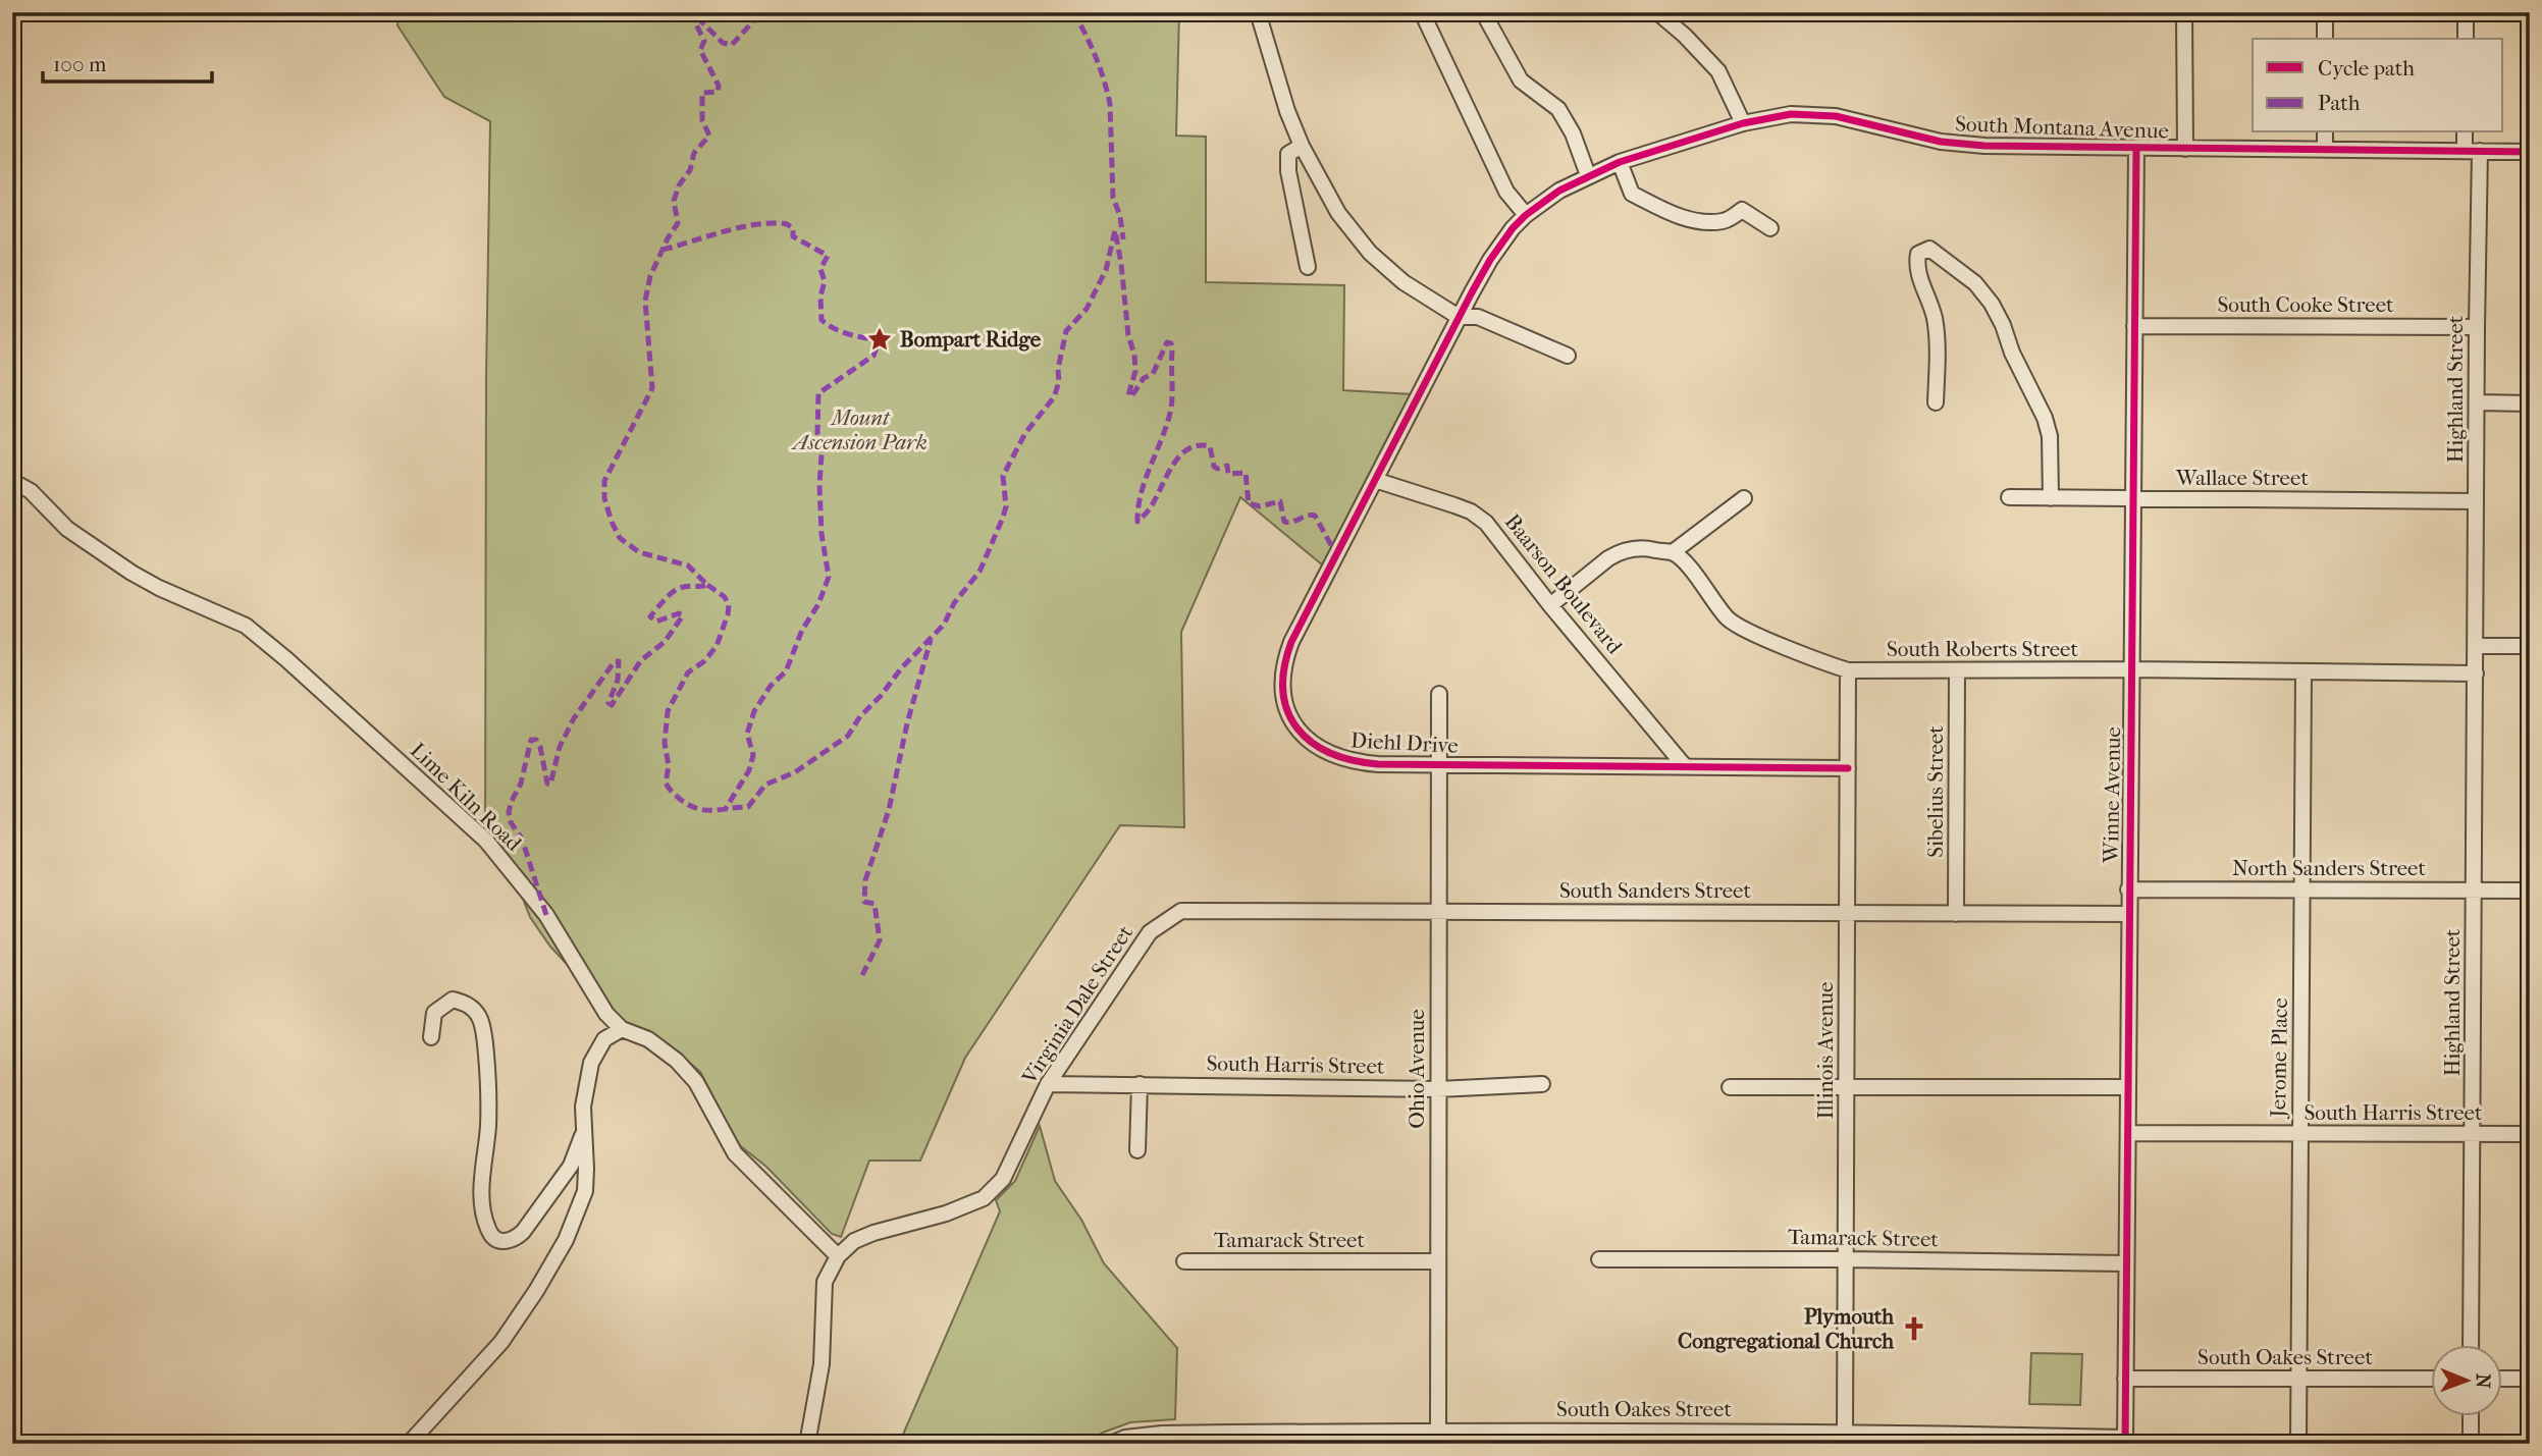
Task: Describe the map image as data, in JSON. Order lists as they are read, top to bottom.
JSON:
{
  "streets": {
    "street": [
      "South Montana Avenue",
      "South Cooke Street",
      "Highland Street",
      "Wallace Street",
      "Baarson Boulevard",
      "South Roberts Street",
      "Diehl Drive",
      "Sibelius Street",
      "Winne Avenue",
      "Lime Kiln Road",
      "North Sanders Street",
      "South Sanders Street",
      "Virginia Dale Street",
      "Illinois Avenue",
      "Jerome Place",
      "South Harris Street",
      "Ohio Avenue",
      "Tamarack Street",
      "South Oakes Street"
    ]
  },
  "crossings": [
    ["South Montana Avenue", "Highland Street"],
    ["South Montana Avenue", "Diehl Drive"],
    ["South Montana Avenue", "Winne Avenue"],
    ["South Cooke Street", "Highland Street"],
    ["South Cooke Street", "Winne Avenue"],
    ["Highland Street", "Wallace Street"],
    ["Highland Street", "South Roberts Street"],
    ["Highland Street", "North Sanders Street"],
    ["Highland Street", "South Harris Street"],
    ["Wallace Street", "Winne Avenue"],
    ["Baarson Boulevard", "Diehl Drive"],
    ["South Roberts Street", "Sibelius Street"],
    ["South Roberts Street", "Winne Avenue"],
    ["South Roberts Street", "Illinois Avenue"],
    ["South Roberts Street", "Jerome Place"],
    ["Diehl Drive", "Illinois Avenue"],
    ["Diehl Drive", "Ohio Avenue"],
    ["Sibelius Street", "South Sanders Street"],
    ["Winne Avenue", "North Sanders Street"],
    ["Winne Avenue", "South Sanders Street"],
    ["Winne Avenue", "South Harris Street"],
    ["Winne Avenue", "Tamarack Street"],
    ["Winne Avenue", "South Oakes Street"],
    ["Lime Kiln Road", "Virginia Dale Street"],
    ["North Sanders Street", "Jerome Place"],
    ["South Sanders Street", "Virginia Dale Street"],
    ["South Sanders Street", "Illinois Avenue"],
    ["South Sanders Street", "Ohio Avenue"],
    ["Virginia Dale Street", "South Harris Street"],
    ["Illinois Avenue", "Tamarack Street"],
    ["Illinois Avenue", "South Oakes Street"],
    ["Jerome Place", "South Harris Street"],
    ["Jerome Place", "South Oakes Street"],
    ["South Harris Street", "Ohio Avenue"],
    ["Ohio Avenue", "Tamarack Street"],
    ["Ohio Avenue", "South Oakes Street"]
  ],
  "parks": ["Mount Ascension Park"],
  "places": {
    "place": ["Bompart Ridge"],
    "church": ["Plymouth Congregational Church"]
  },
  "legend": ["Cycle path", "Path"],
  "scale_bar": "100 m",
  "north": "right"
}
